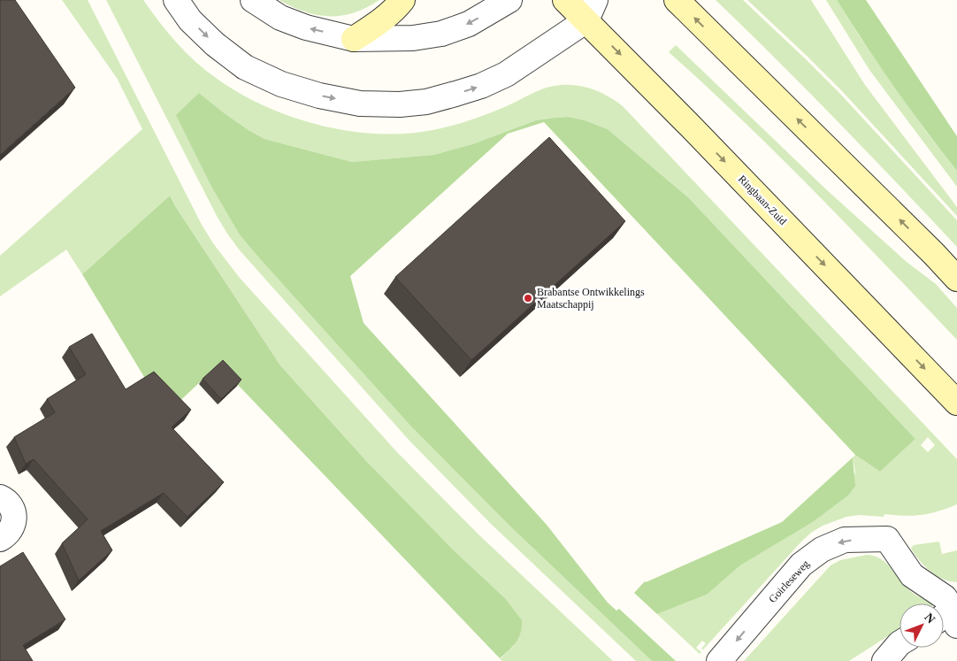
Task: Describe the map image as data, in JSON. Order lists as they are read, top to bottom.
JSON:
{
  "streets": {
    "main road": ["Ringbaan-Zuid"],
    "street": ["Goirleseweg"]
  },
  "places": ["Brabantse Ontwikkelings Maatschappij"],
  "north": "top right"
}
